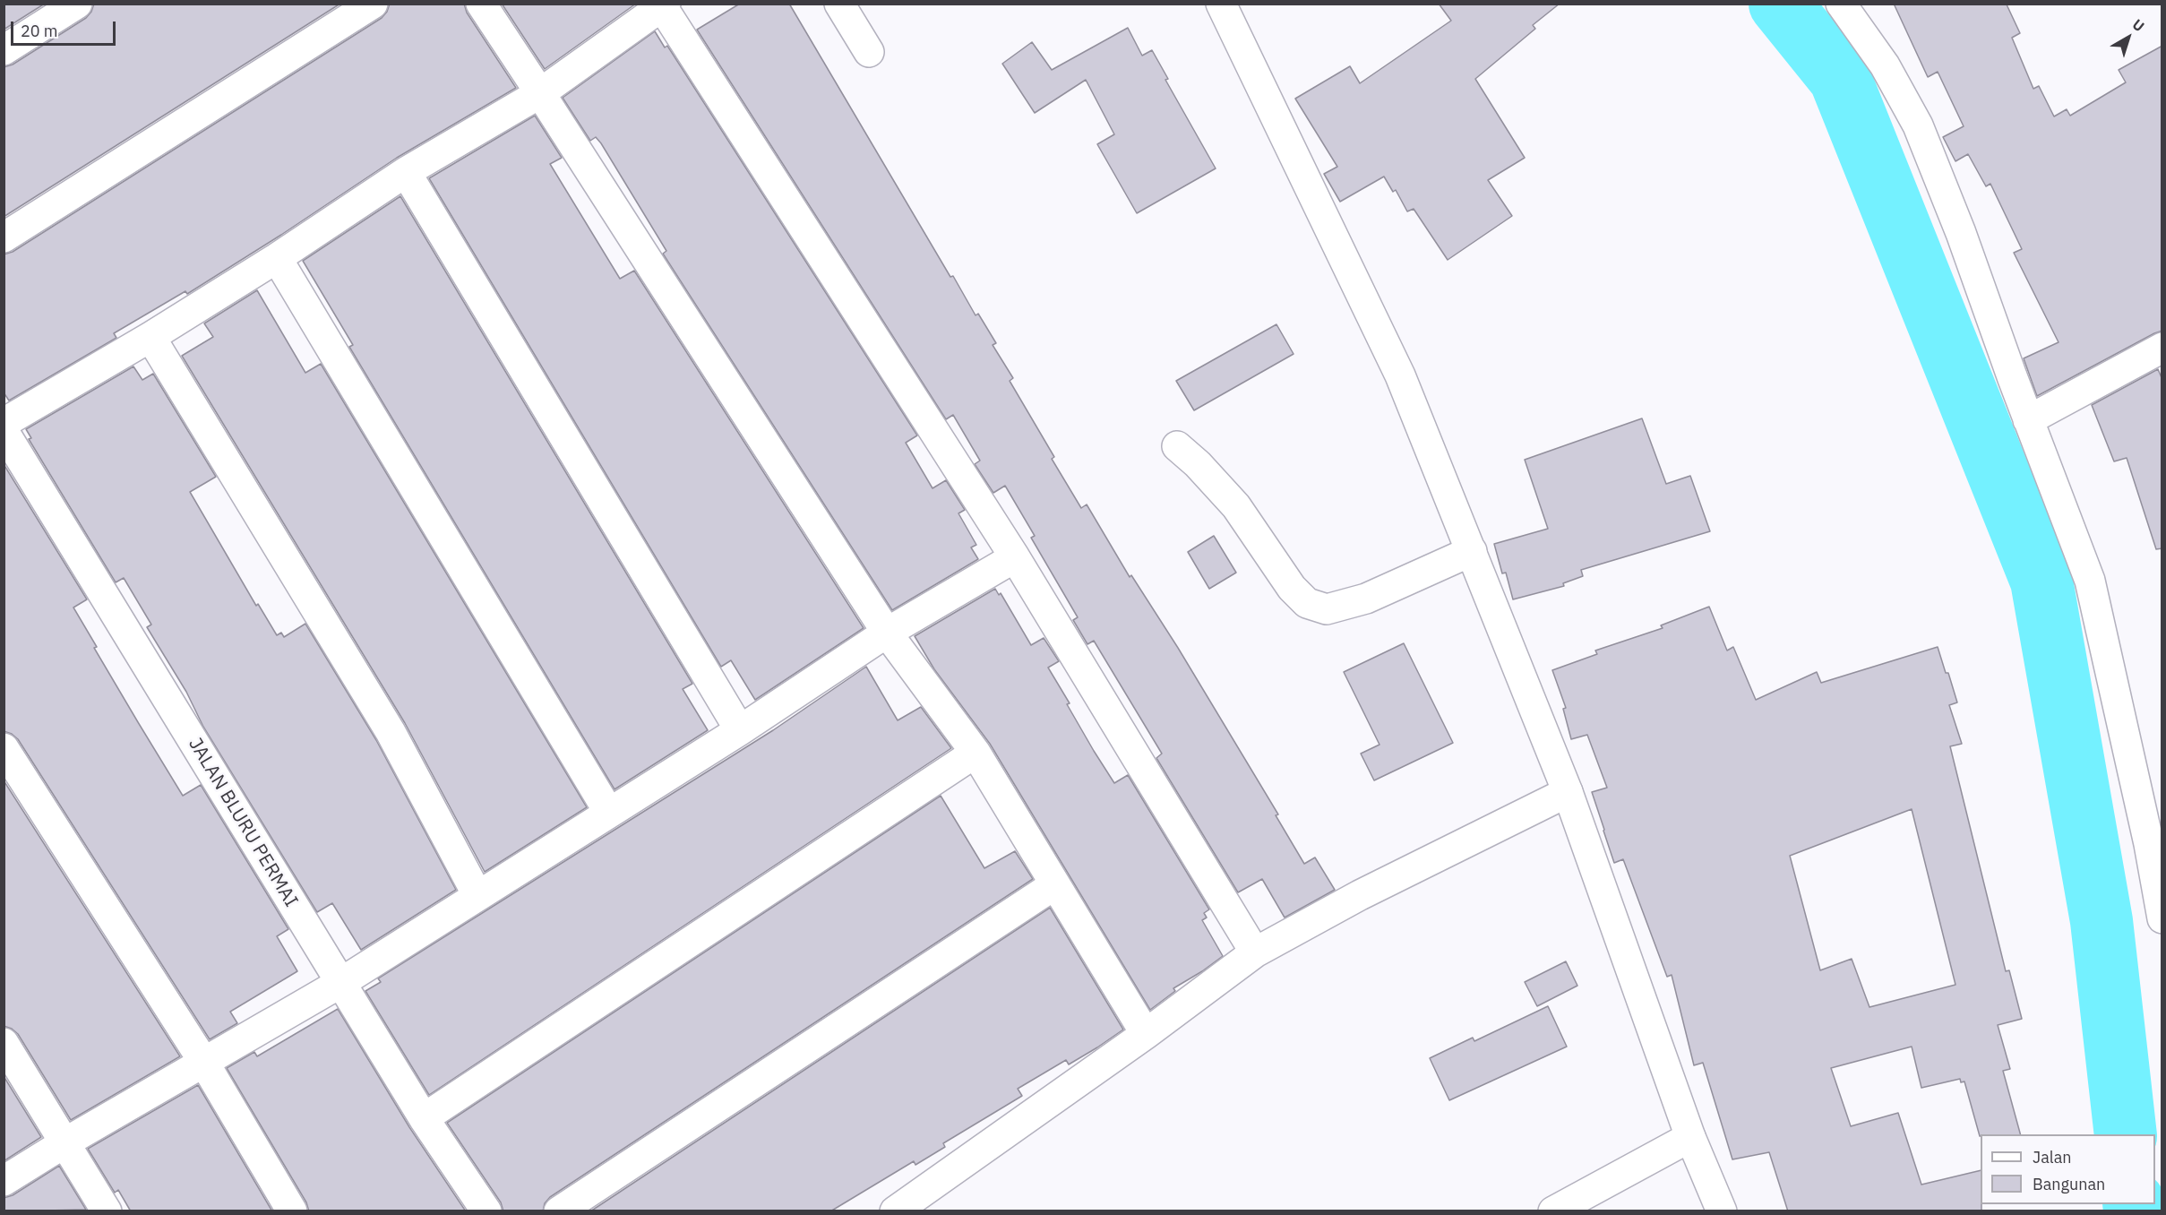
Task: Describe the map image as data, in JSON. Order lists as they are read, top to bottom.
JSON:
{
  "streets": {
    "street": ["JALAN BLURU PERMAI"]
  },
  "legend": ["Jalan", "Bangunan"],
  "scale_bar": "20 m",
  "north": "top right"
}
